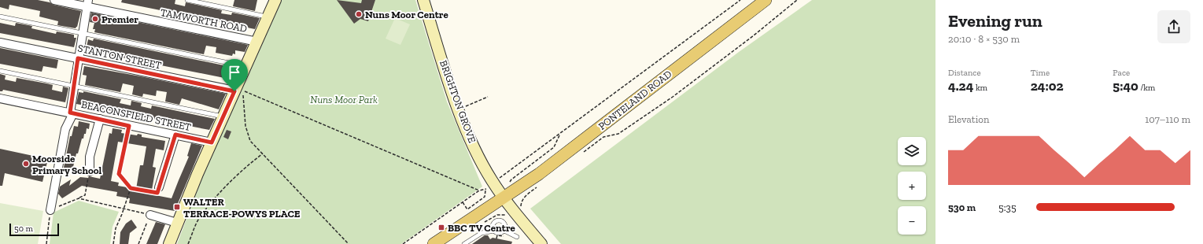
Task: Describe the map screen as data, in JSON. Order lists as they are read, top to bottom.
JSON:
{
  "streets": {
    "main road": ["PONTELAND ROAD"],
    "street": [
      "TAMWORTH ROAD",
      "STANTON STREET",
      "BRIGHTON GROVE",
      "BEACONSFIELD STREET"
    ]
  },
  "crossings": [
    ["PONTELAND ROAD", "BRIGHTON GROVE"]
  ],
  "parks": ["Nuns Moor Park"],
  "places": {
    "other": ["Nuns Moor Centre", "Premier", "Moorside Primary School"],
    "transit": ["WALTER TERRACE-POWYS PLACE", "BBC TV Centre"]
  },
  "scale_bar": "50 m",
  "page": {
    "heading": ["Evening run", "20:10 · 8 × 530 m"],
    "stats": [
      ["Distance", "4.24 km"],
      ["Time", "24:02"],
      ["Pace", "5:40 /km"]
    ],
    "chart": ["Elevation", "107–110 m"],
    "map_buttons": ["+", "−"],
    "list": [
      {
        "name": "530 m",
        "note": "5:35"
      }
    ],
    "scale": "50 m"
  }
}
